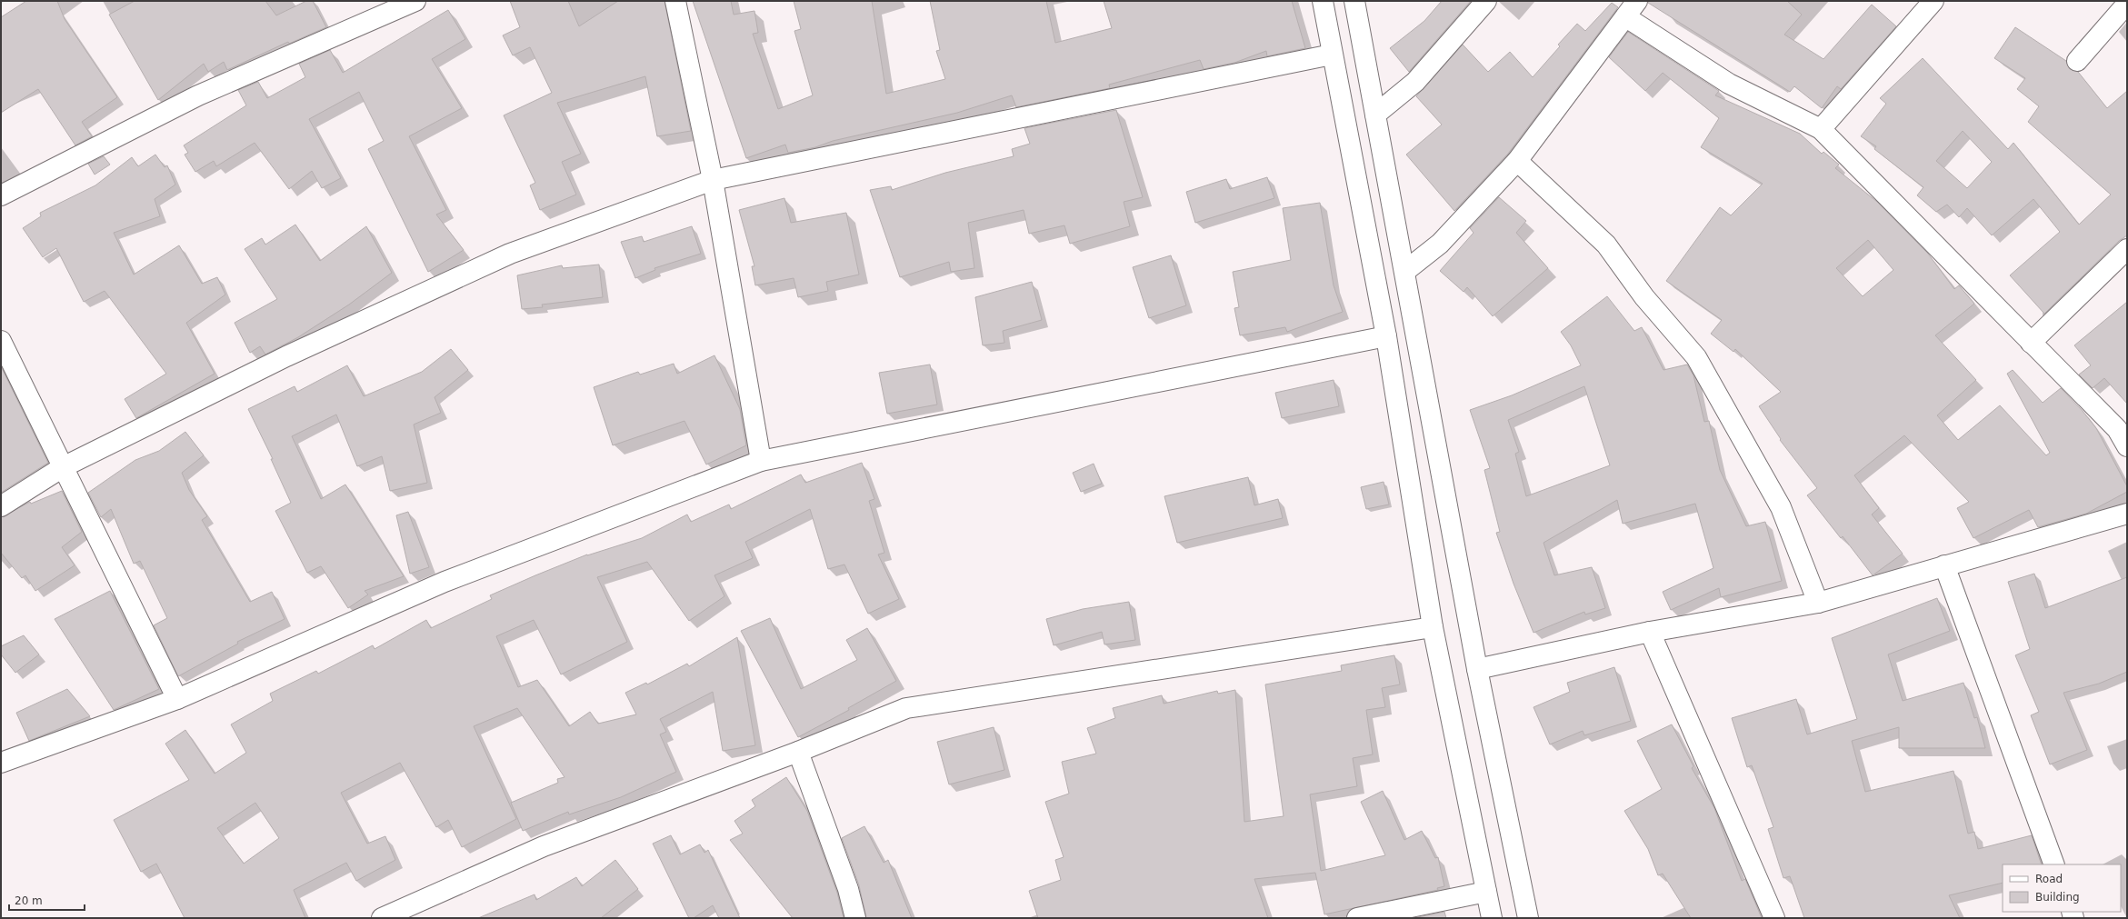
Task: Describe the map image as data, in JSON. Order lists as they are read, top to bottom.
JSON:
{
  "legend": ["Road", "Building"],
  "scale_bar": "20 m"
}
